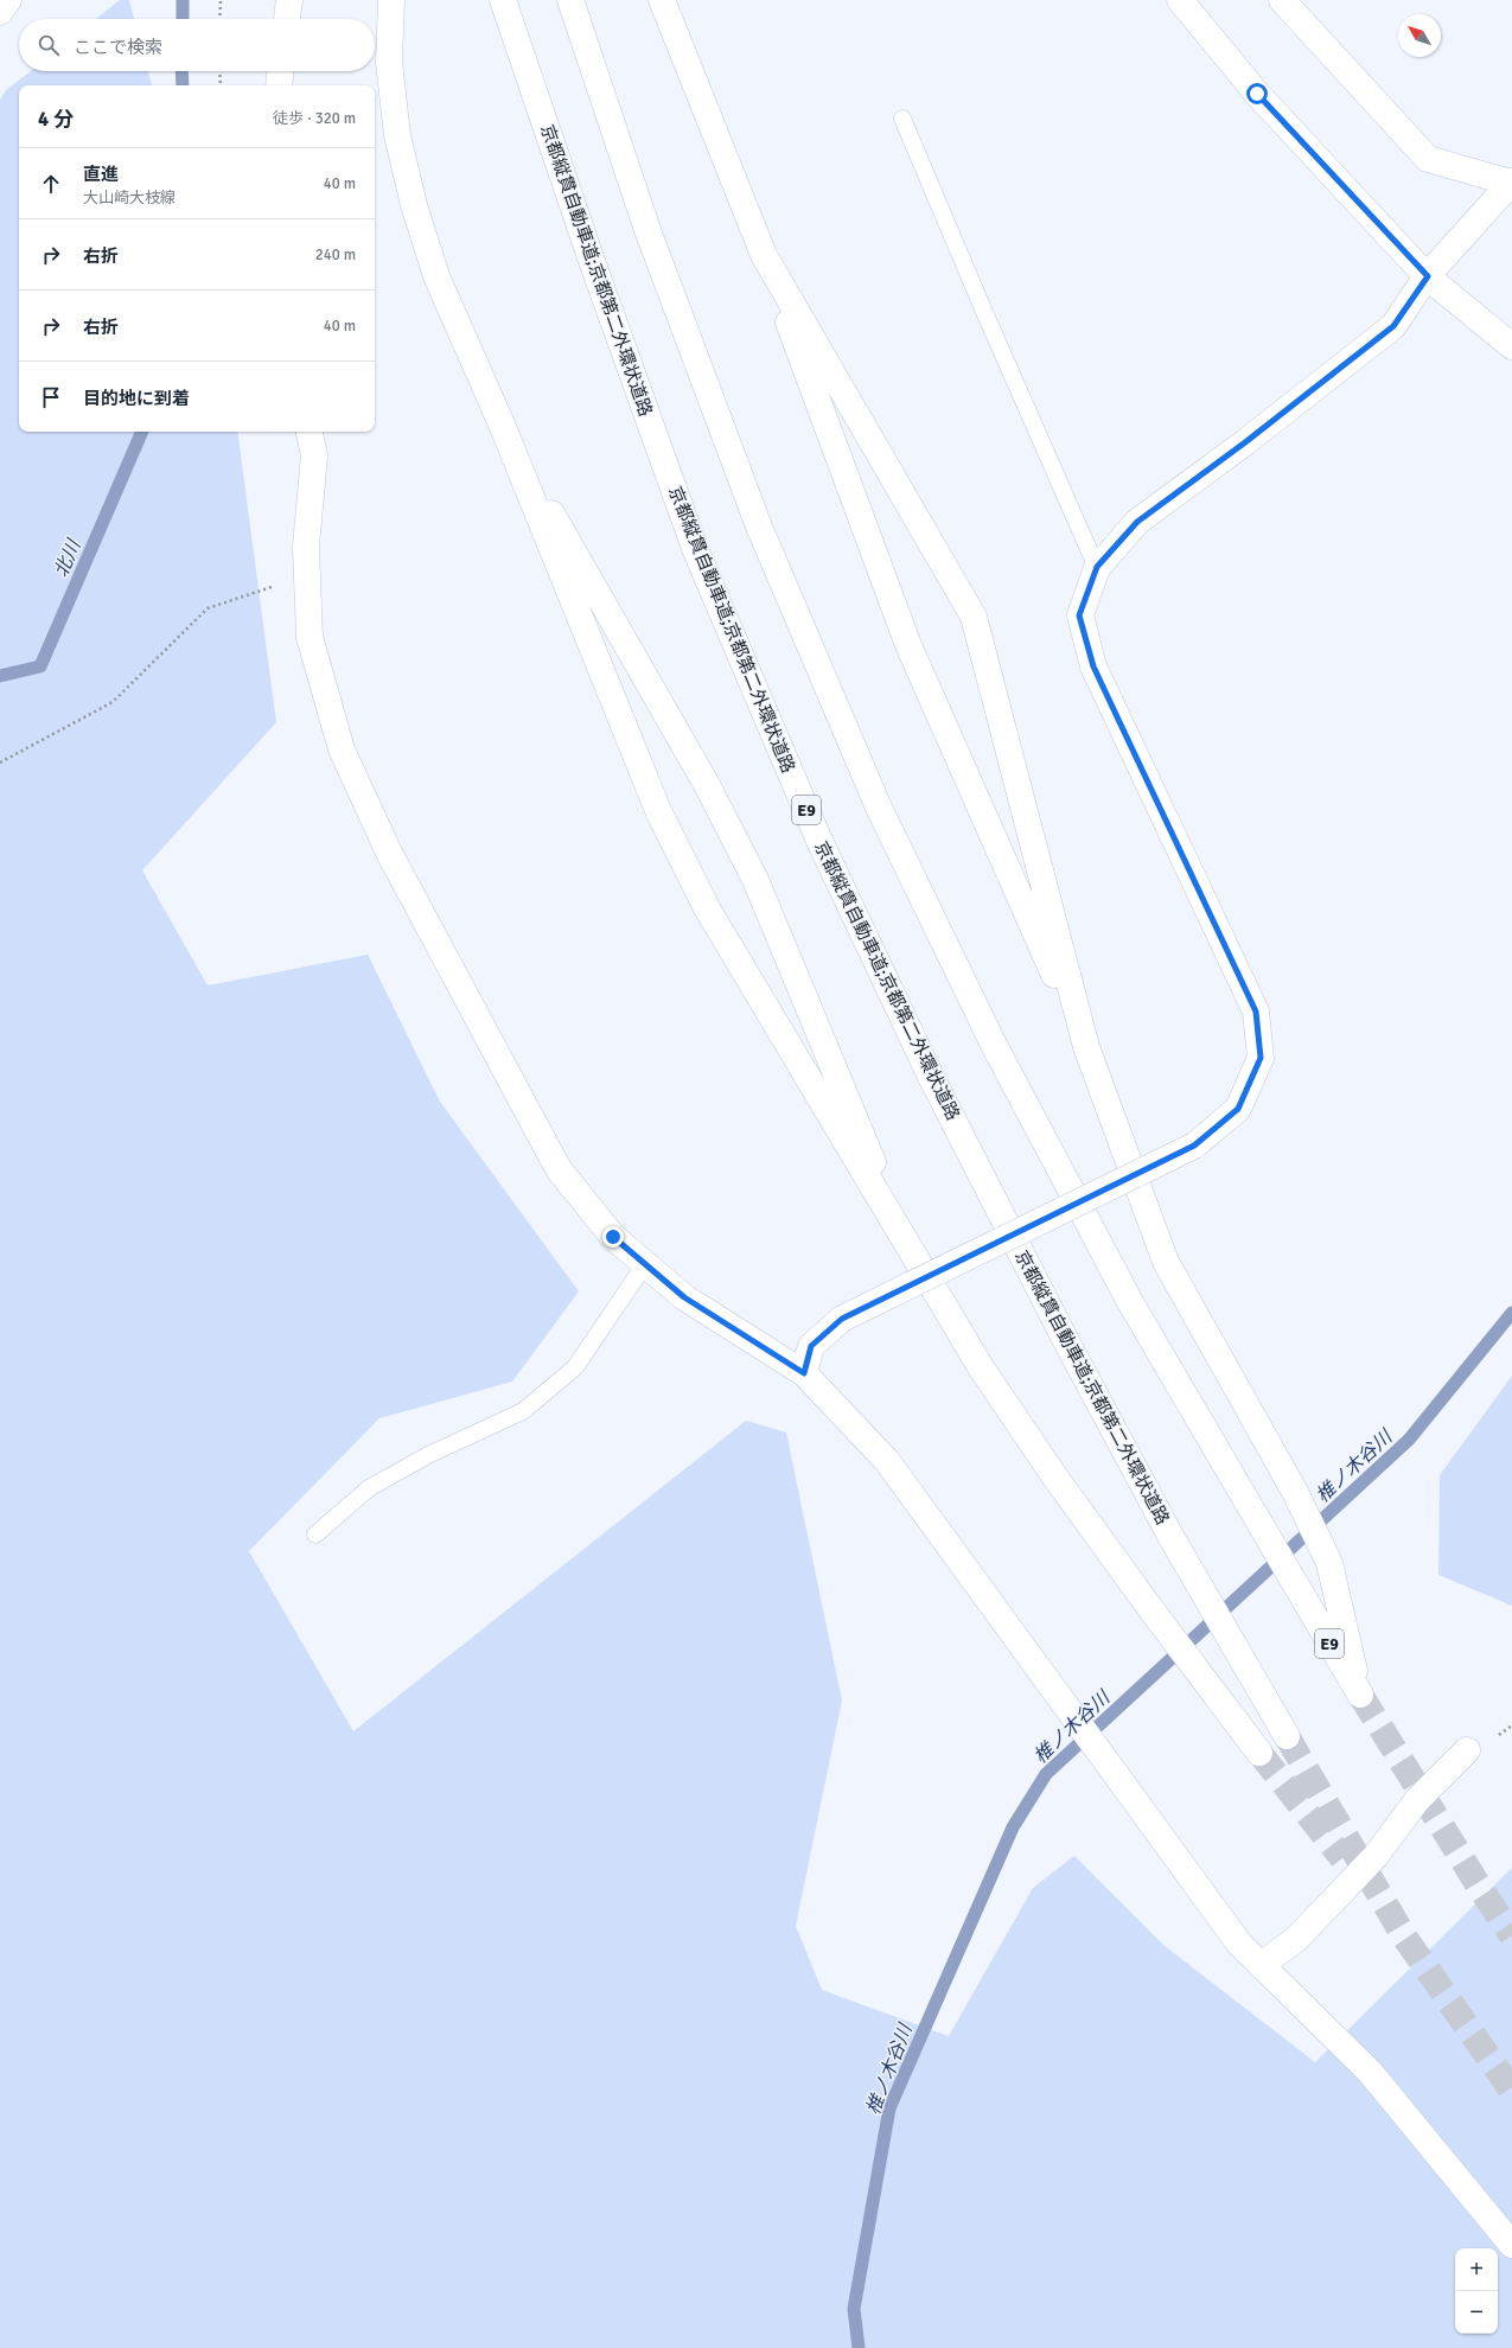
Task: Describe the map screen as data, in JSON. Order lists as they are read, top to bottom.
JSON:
{
  "streets": {
    "main road": ["京都縦貫自動車道;京都第二外環状道路", "E9"]
  },
  "water": ["北川", "椎ノ木谷川"],
  "north": "top left",
  "page": {
    "search": "ここで検索",
    "heading": ["4 分", "徒歩 · 320 m"],
    "list": [
      ["直進", "大山崎大枝線", "40 m"],
      ["右折", "240 m"],
      ["右折", "40 m"],
      "目的地に到着"
    ],
    "map_buttons": ["+", "−"]
  }
}
